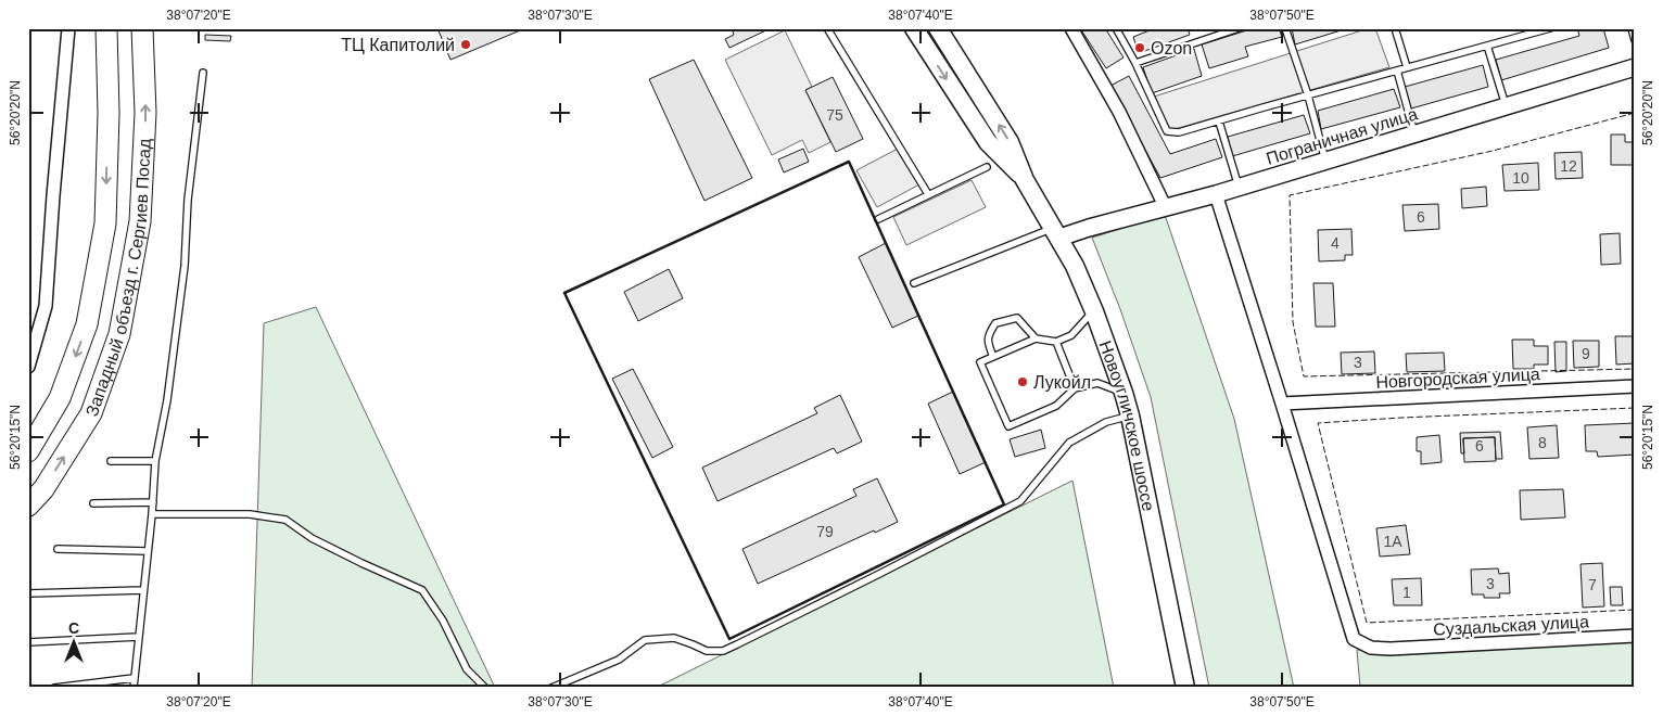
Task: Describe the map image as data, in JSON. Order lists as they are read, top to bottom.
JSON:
{
  "streets": {
    "main road": ["Западный объезд г. Сергиев Посад", "Новоугличское шоссе"],
    "street": ["Пограничная улица", "Новгородская улица", "Суздальская улица"]
  },
  "crossings": [
    ["Пограничная улица", "Новоугличское шоссе"],
    ["Пограничная улица", "Суздальская улица"],
    ["Новгородская улица", "Суздальская улица"]
  ],
  "places": ["ТЦ Капитолий", "Ozon", "Лукойл"],
  "house_numbers": [
    "75",
    "12",
    "10",
    "6",
    "4",
    "9",
    "3",
    "8",
    "6",
    "79",
    "1А",
    "3",
    "7",
    "1"
  ],
  "north": "top",
  "coordinates": [
    "38°07'20\"E",
    "38°07'30\"E",
    "38°07'40\"E",
    "38°07'50\"E",
    "56°20'20\"N",
    "56°20'15\"N"
  ]
}
